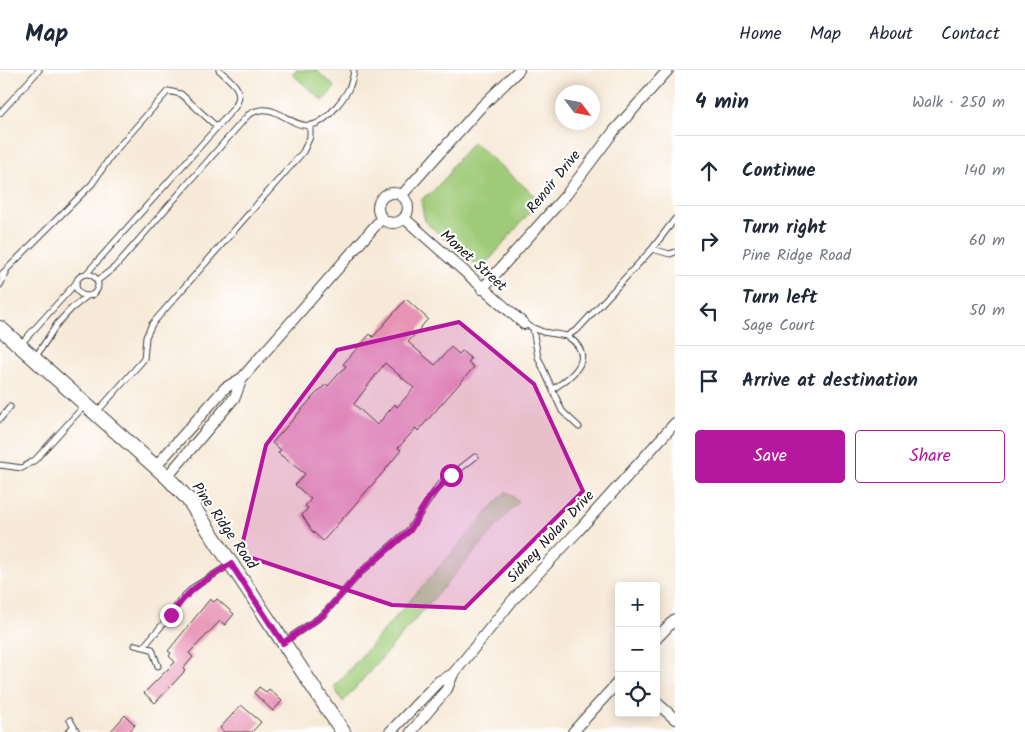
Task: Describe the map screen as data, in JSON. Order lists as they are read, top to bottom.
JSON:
{
  "streets": {
    "street": [
      "Renoir Drive",
      "Monet Street",
      "Pine Ridge Road",
      "Sidney Nolan Drive"
    ]
  },
  "crossings": [
    ["Renoir Drive", "Monet Street"]
  ],
  "north": "bottom right",
  "page": {
    "header": "Map",
    "nav": [
      "Home",
      "Map",
      "About",
      "Contact"
    ],
    "heading": ["4 min", "Walk · 250 m"],
    "list": [
      ["Continue", "140 m"],
      ["Turn right", "Pine Ridge Road", "60 m"],
      ["Turn left", "Sage Court", "50 m"],
      "Arrive at destination"
    ],
    "buttons": ["Save", "Share"],
    "map_buttons": ["+", "−"]
  }
}
